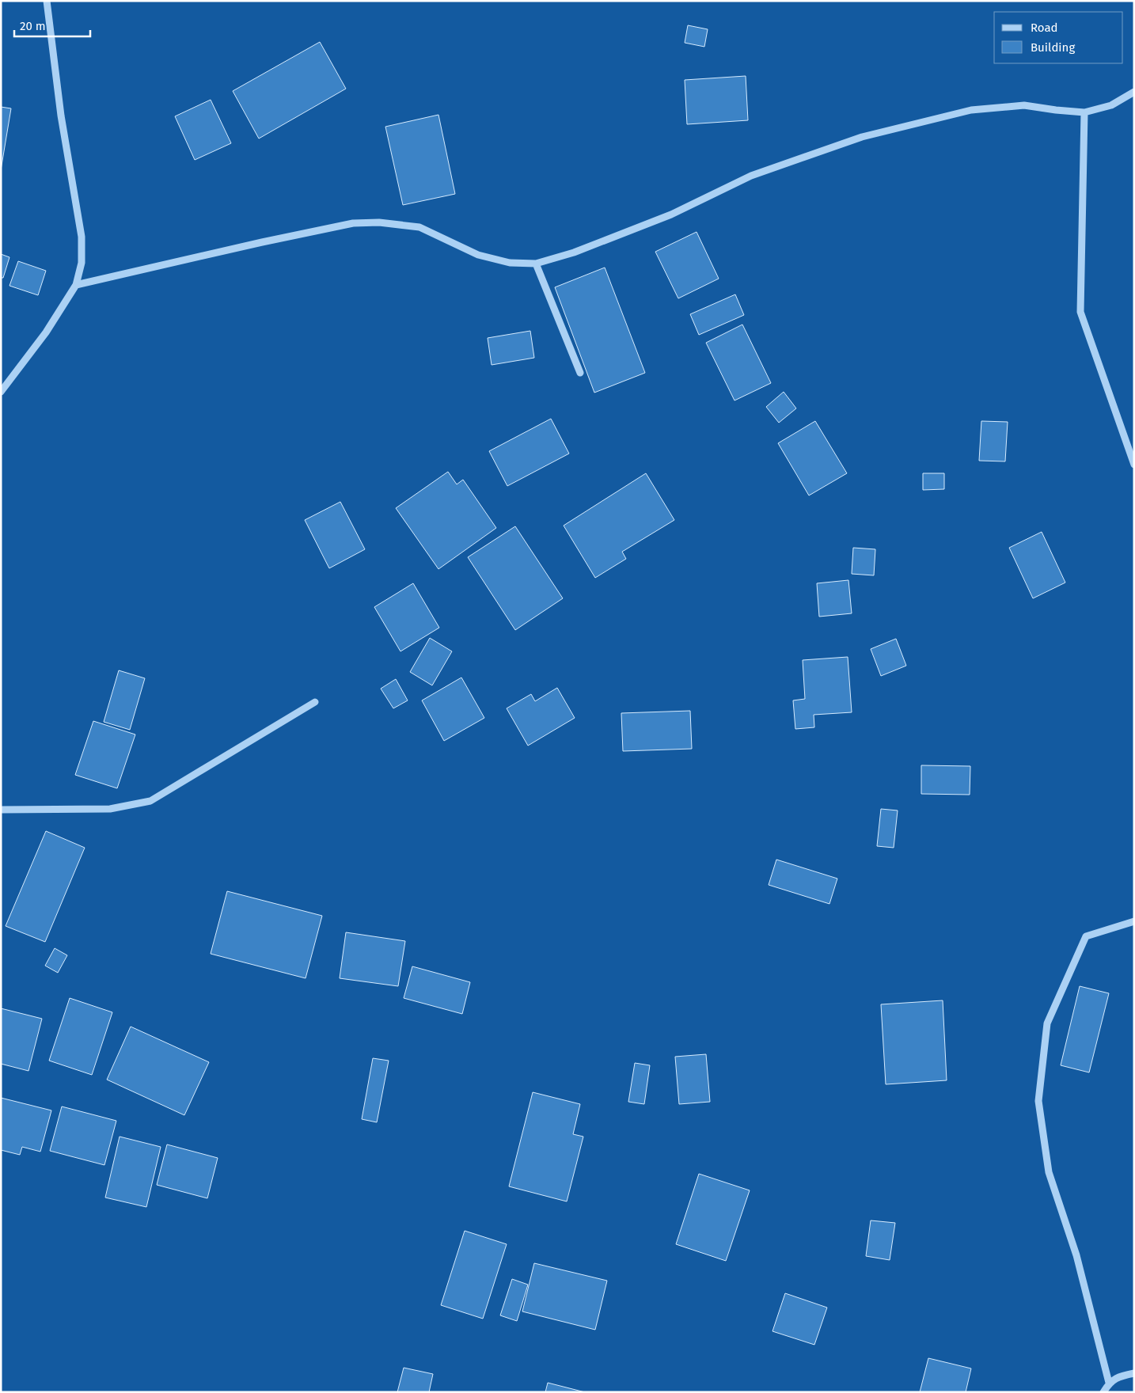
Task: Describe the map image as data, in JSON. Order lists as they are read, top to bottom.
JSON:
{
  "legend": ["Road", "Building"],
  "scale_bar": "20 m"
}
